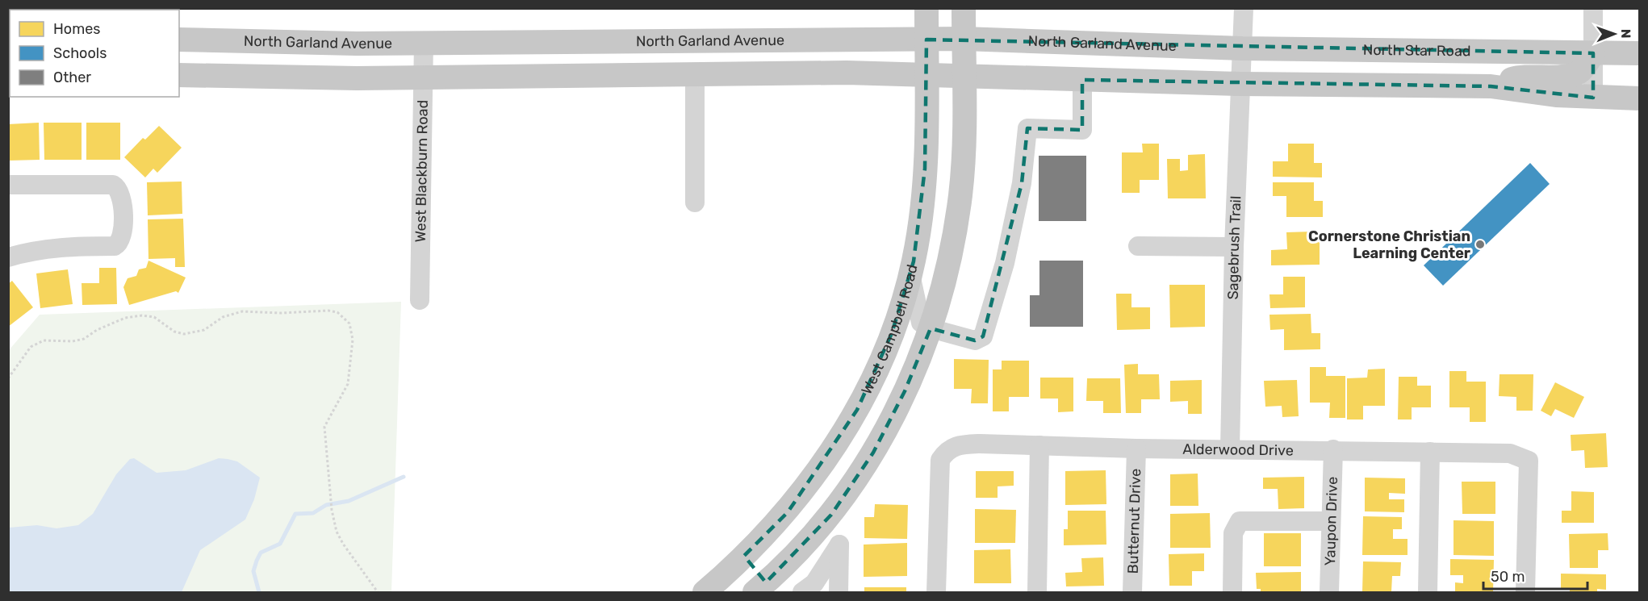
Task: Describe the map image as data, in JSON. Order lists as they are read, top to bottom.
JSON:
{
  "streets": {
    "main road": ["North Garland Avenue", "North Star Road", "West Campbell Road"],
    "street": [
      "West Blackburn Road",
      "Sagebrush Trail",
      "Alderwood Drive",
      "Butternut Drive",
      "Yaupon Drive"
    ]
  },
  "crossings": [
    ["North Garland Avenue", "North Star Road"],
    ["North Garland Avenue", "West Blackburn Road"],
    ["North Garland Avenue", "Sagebrush Trail"],
    ["North Garland Avenue", "West Campbell Road"],
    ["North Star Road", "Sagebrush Trail"],
    ["Sagebrush Trail", "Alderwood Drive"],
    ["Alderwood Drive", "Butternut Drive"],
    ["Alderwood Drive", "Yaupon Drive"]
  ],
  "places": ["Cornerstone Christian Learning Center"],
  "legend": ["Homes", "Schools", "Other"],
  "scale_bar": "50 m",
  "north": "right"
}
